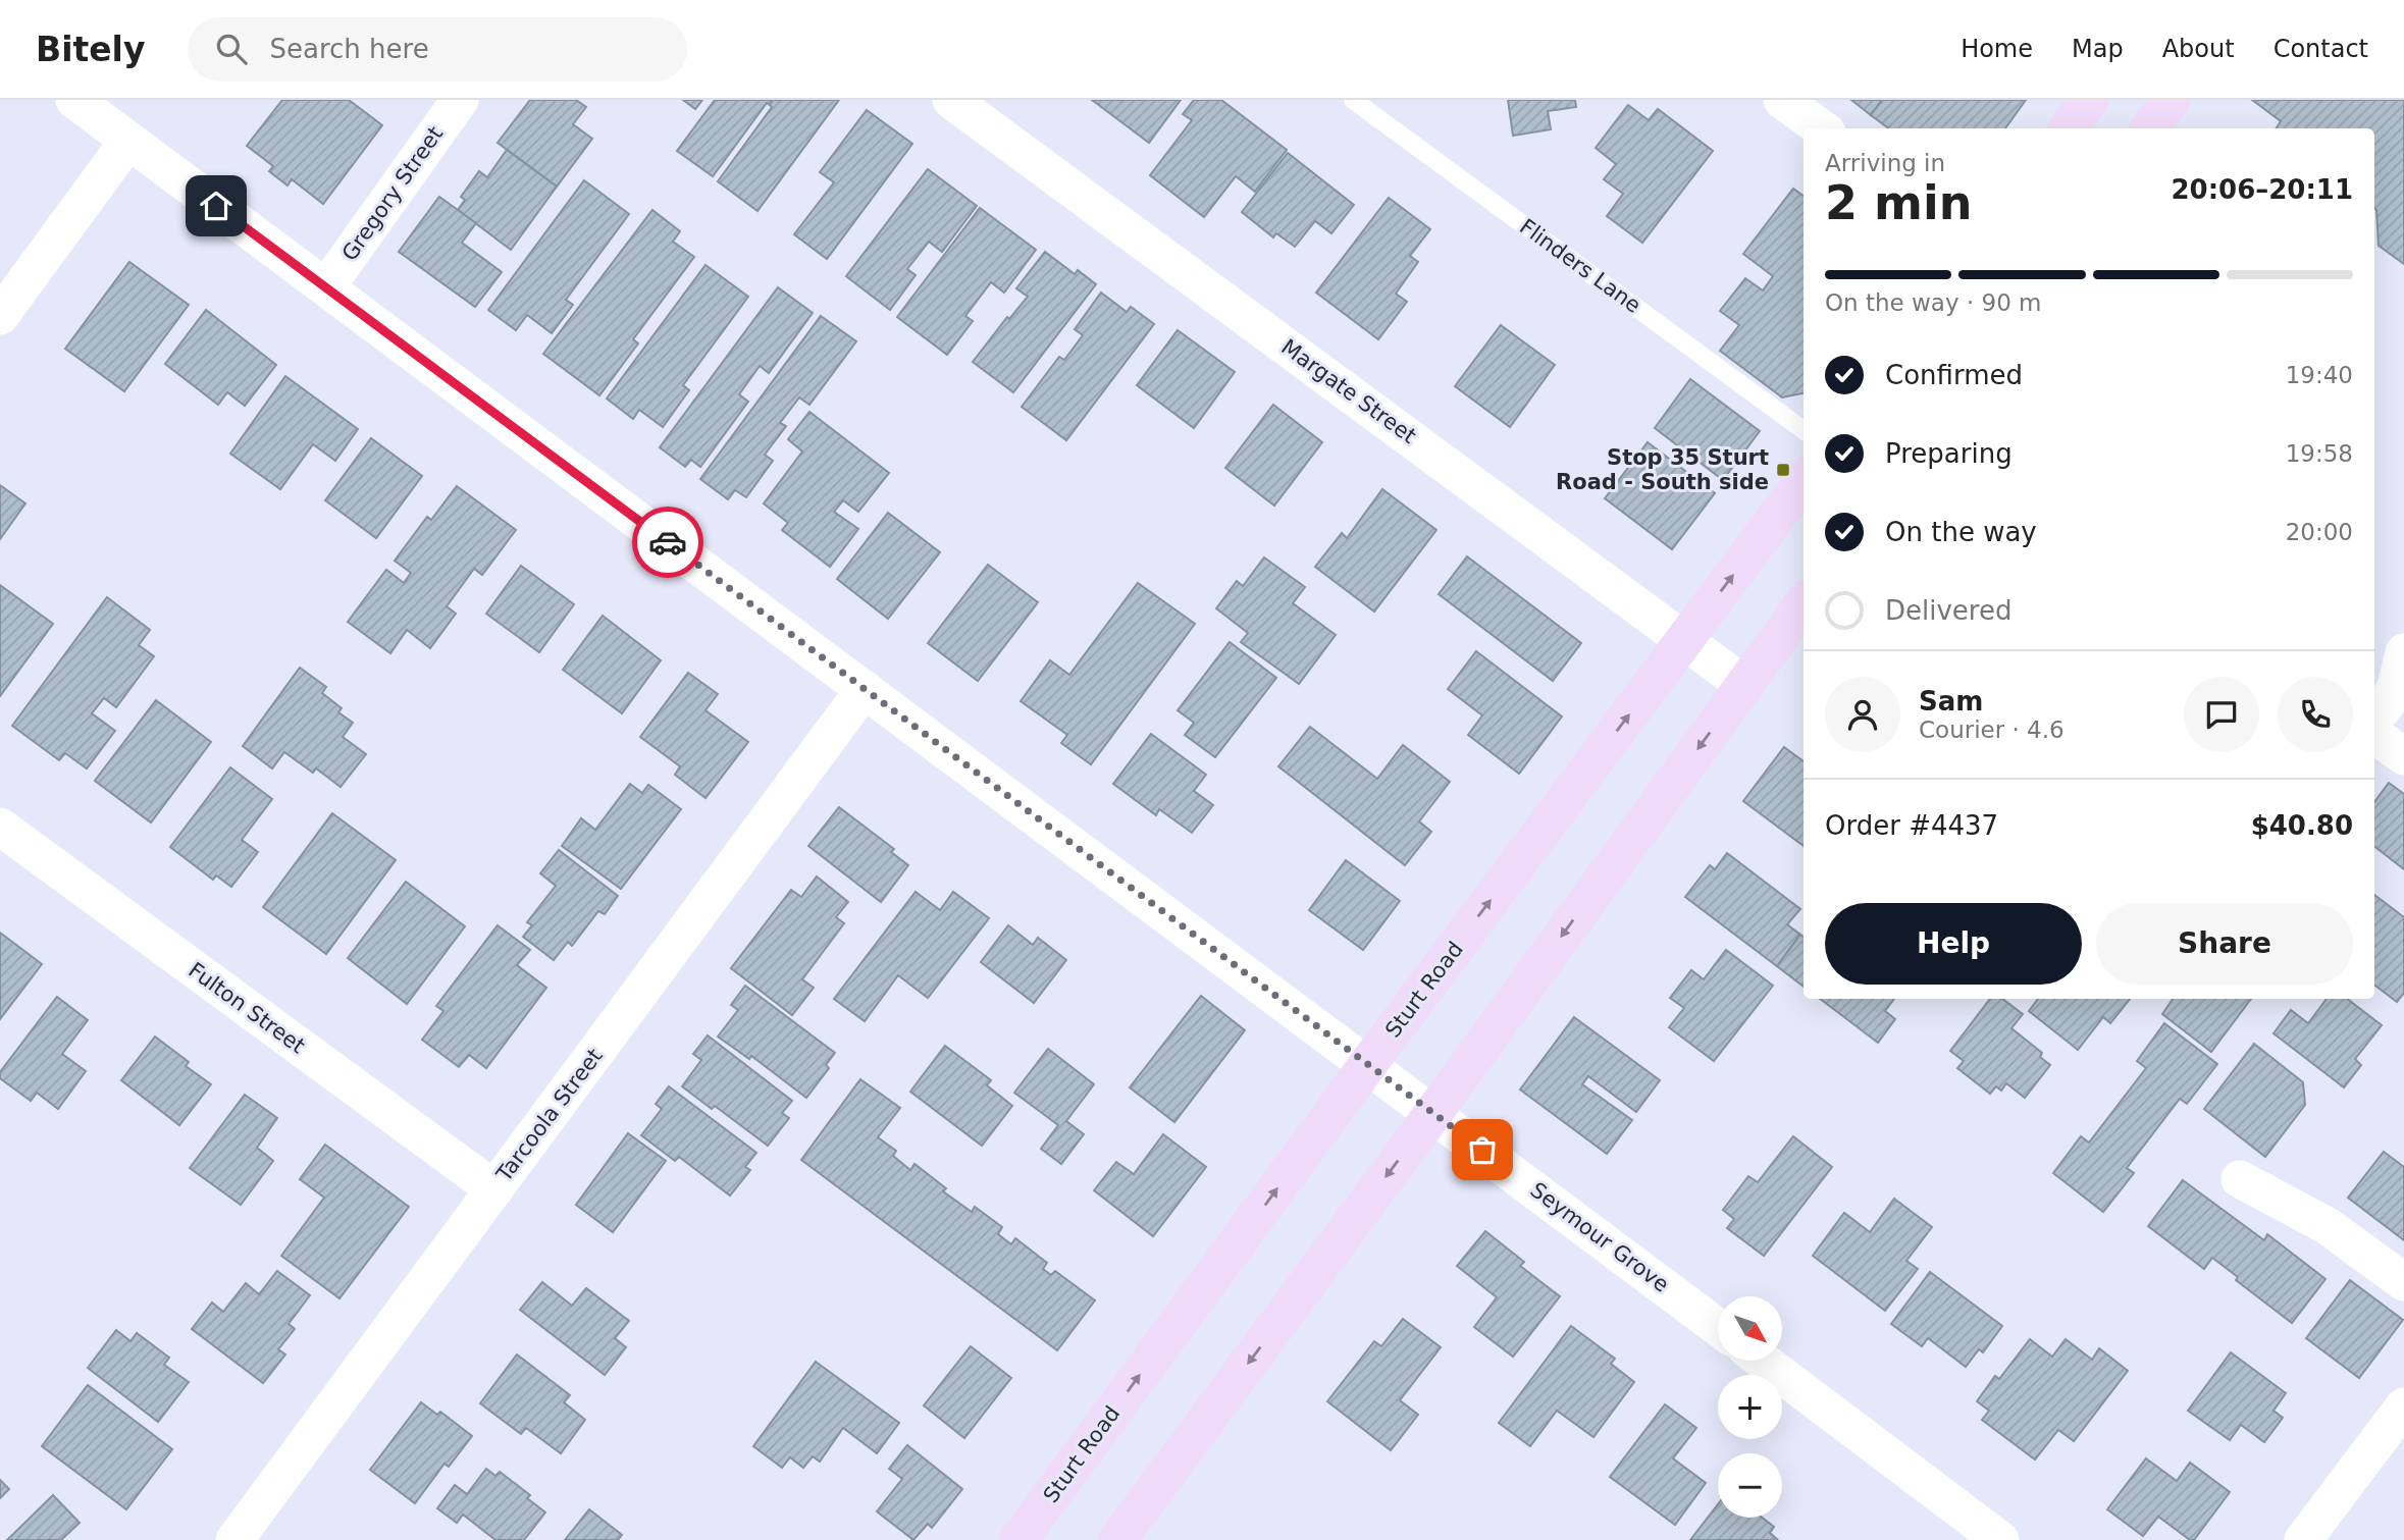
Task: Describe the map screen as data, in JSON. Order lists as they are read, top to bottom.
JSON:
{
  "streets": {
    "main road": ["Sturt Road"],
    "street": [
      "Gregory Street",
      "Margate Street",
      "Fulton Street",
      "Tarcoola Street",
      "Seymour Grove"
    ],
    "lane": ["Flinders Lane"]
  },
  "crossings": [
    ["Gregory Street", "Seymour Grove"],
    ["Margate Street", "Sturt Road"],
    ["Sturt Road", "Seymour Grove"],
    ["Fulton Street", "Tarcoola Street"],
    ["Tarcoola Street", "Seymour Grove"]
  ],
  "places": {
    "transit": ["Stop 35 Sturt Road - South side"]
  },
  "north": "bottom right",
  "page": {
    "header": "Bitely",
    "search": "Search here",
    "nav": [
      "Home",
      "Map",
      "About",
      "Contact"
    ],
    "heading": ["2 min", "Arriving in", "20:06–20:11"],
    "panel": [
      "Sam",
      "Courier · 4.6",
      "Order #4437",
      "$40.80"
    ],
    "bar": "On the way · 90 m",
    "list": [
      ["Confirmed", "19:40"],
      ["Preparing", "19:58"],
      ["On the way", "20:00"],
      "Delivered"
    ],
    "buttons": ["Help", "Share"],
    "map_buttons": ["+", "−"]
  }
}
